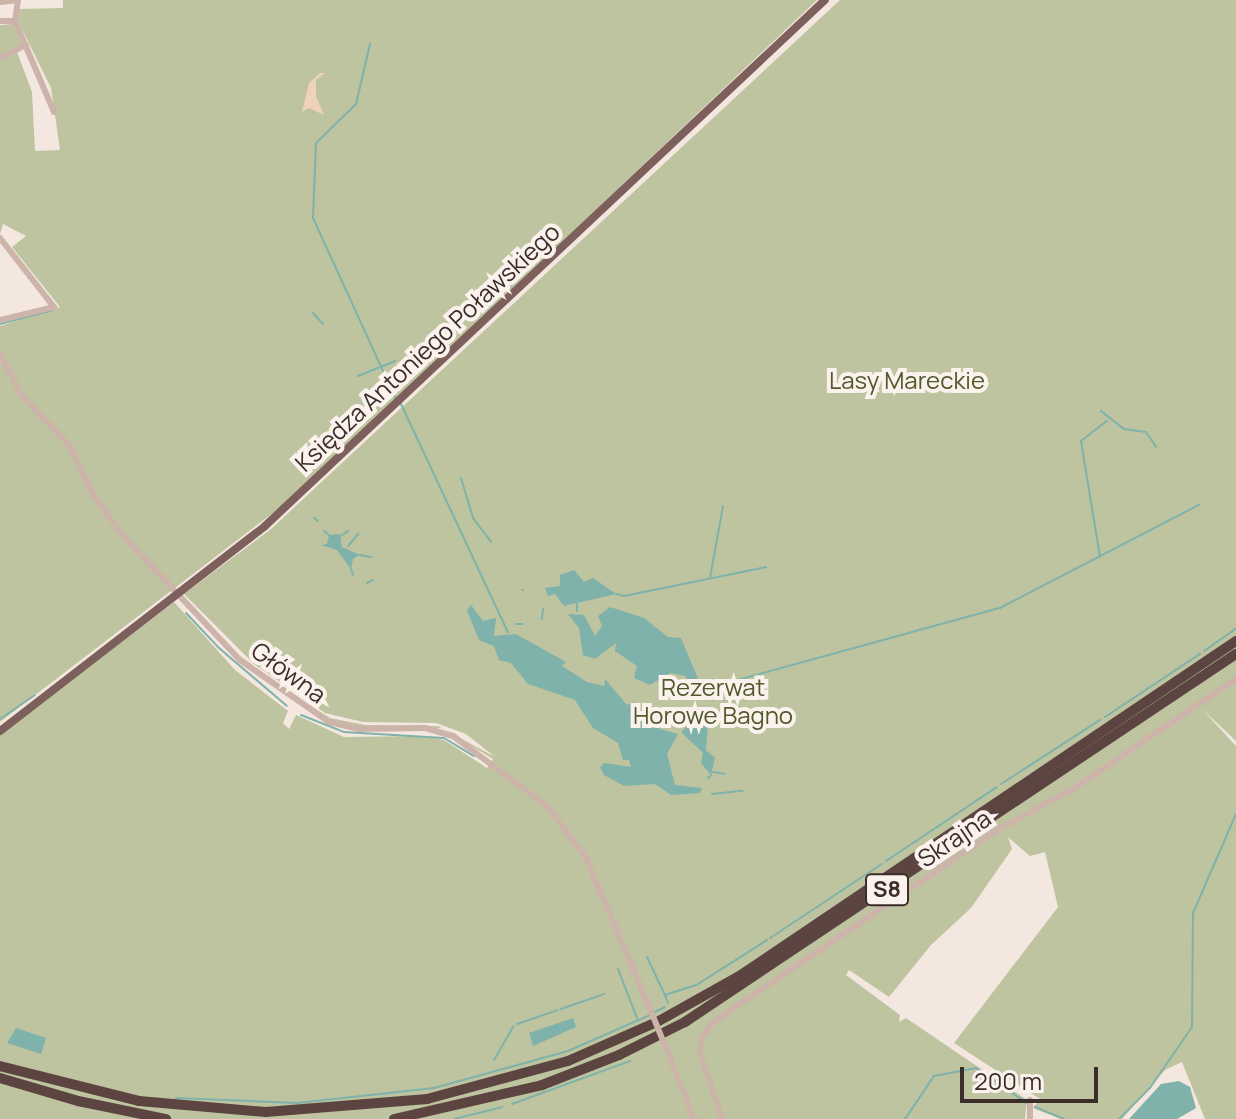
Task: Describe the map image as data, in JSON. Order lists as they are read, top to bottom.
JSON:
{
  "streets": {
    "highway": ["S8"],
    "main road": ["Księdza Antoniego Poławskiego"],
    "street": ["Główna", "Skrajna"]
  },
  "crossings": [
    ["Księdza Antoniego Poławskiego", "Główna"]
  ],
  "parks": ["Lasy Mareckie", "Rezerwat Horowe Bagno"],
  "scale_bar": "200 m"
}
